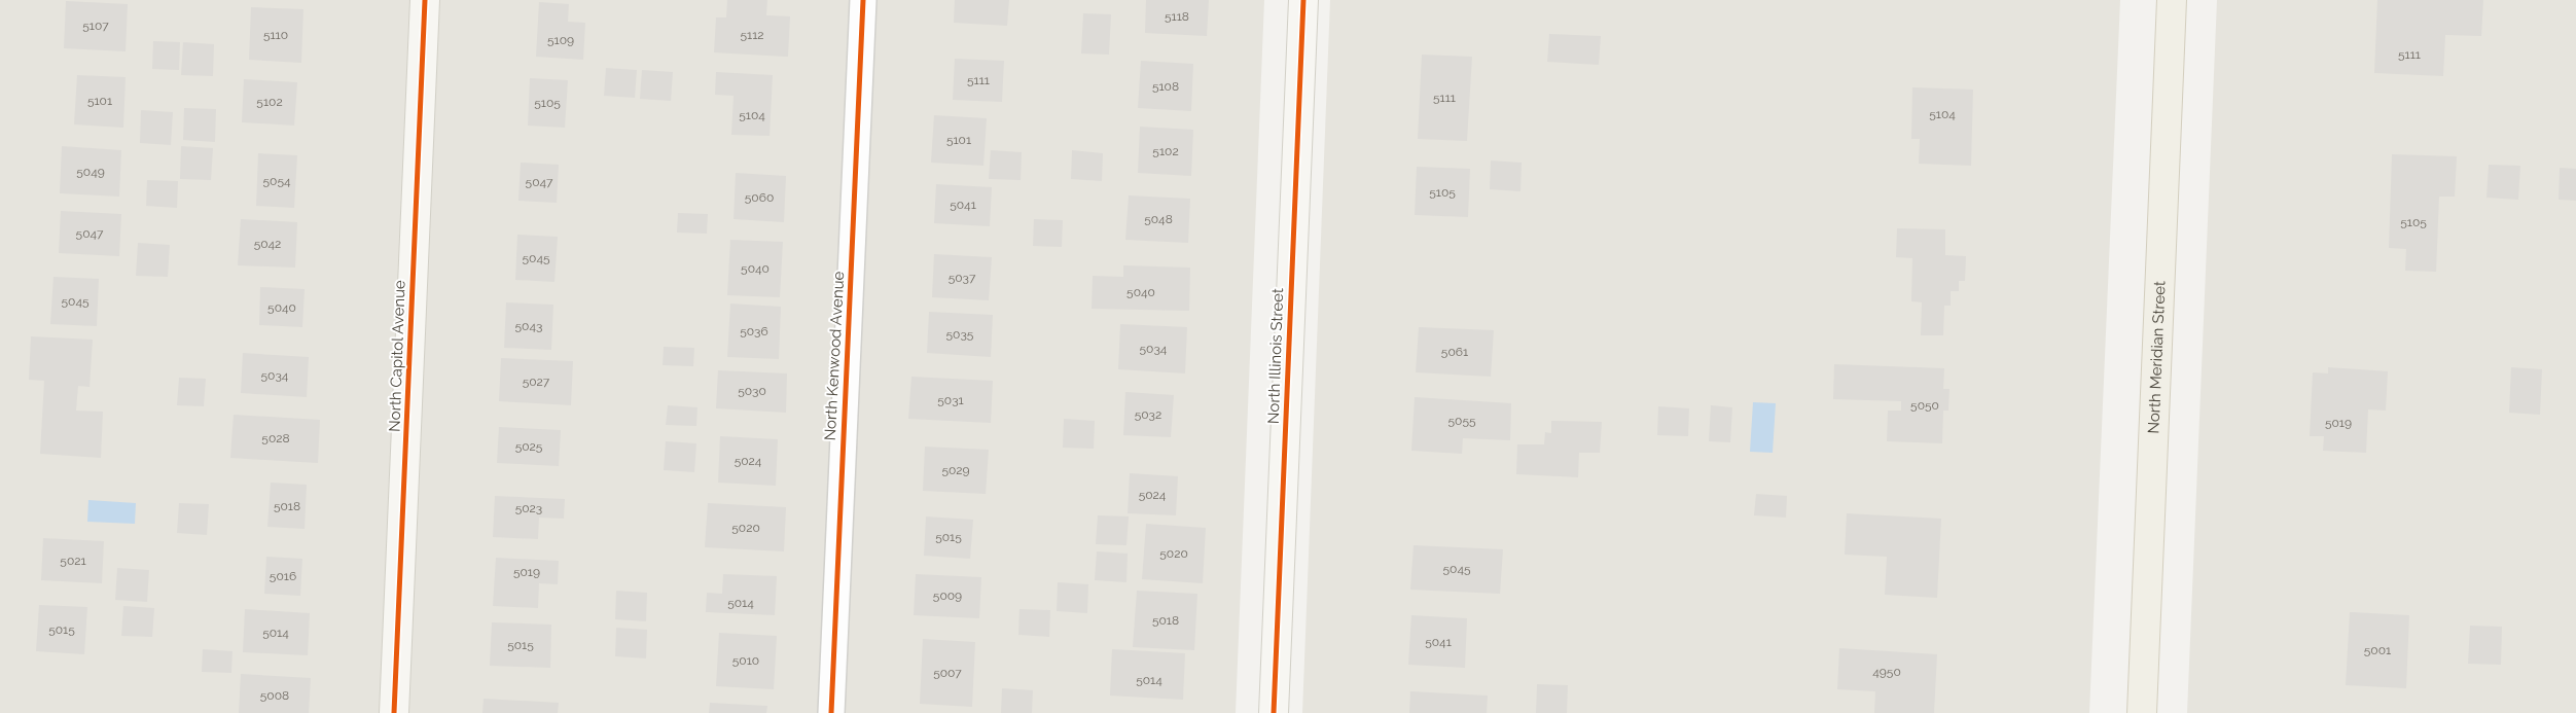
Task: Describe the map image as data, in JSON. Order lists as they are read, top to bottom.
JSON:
{
  "streets": {
    "main road": ["North Capitol Avenue", "North Illinois Street", "North Meridian Street"],
    "street": ["North Kenwood Avenue"]
  },
  "house_numbers": [
    "5118",
    "5107",
    "5110",
    "5112",
    "5109",
    "5111",
    "5111",
    "5108",
    "5111",
    "5101",
    "5102",
    "5105",
    "5104",
    "5104",
    "5101",
    "5102",
    "5049",
    "5054",
    "5047",
    "5105",
    "5060",
    "5041",
    "5048",
    "5105",
    "5047",
    "5042",
    "5045",
    "5040",
    "5037",
    "5040",
    "5045",
    "5040",
    "5043",
    "5036",
    "5035",
    "5034",
    "5061",
    "5034",
    "5027",
    "5030",
    "5031",
    "5050",
    "5032",
    "5055",
    "5019",
    "5028",
    "5025",
    "5024",
    "5029",
    "5024",
    "5018",
    "5023",
    "5020",
    "5015",
    "5020",
    "5021",
    "5045",
    "5019",
    "5016",
    "5009",
    "5014",
    "5018",
    "5015",
    "5014",
    "5041",
    "5015",
    "5001",
    "5010",
    "4950",
    "5007",
    "5014",
    "5008"
  ]
}
